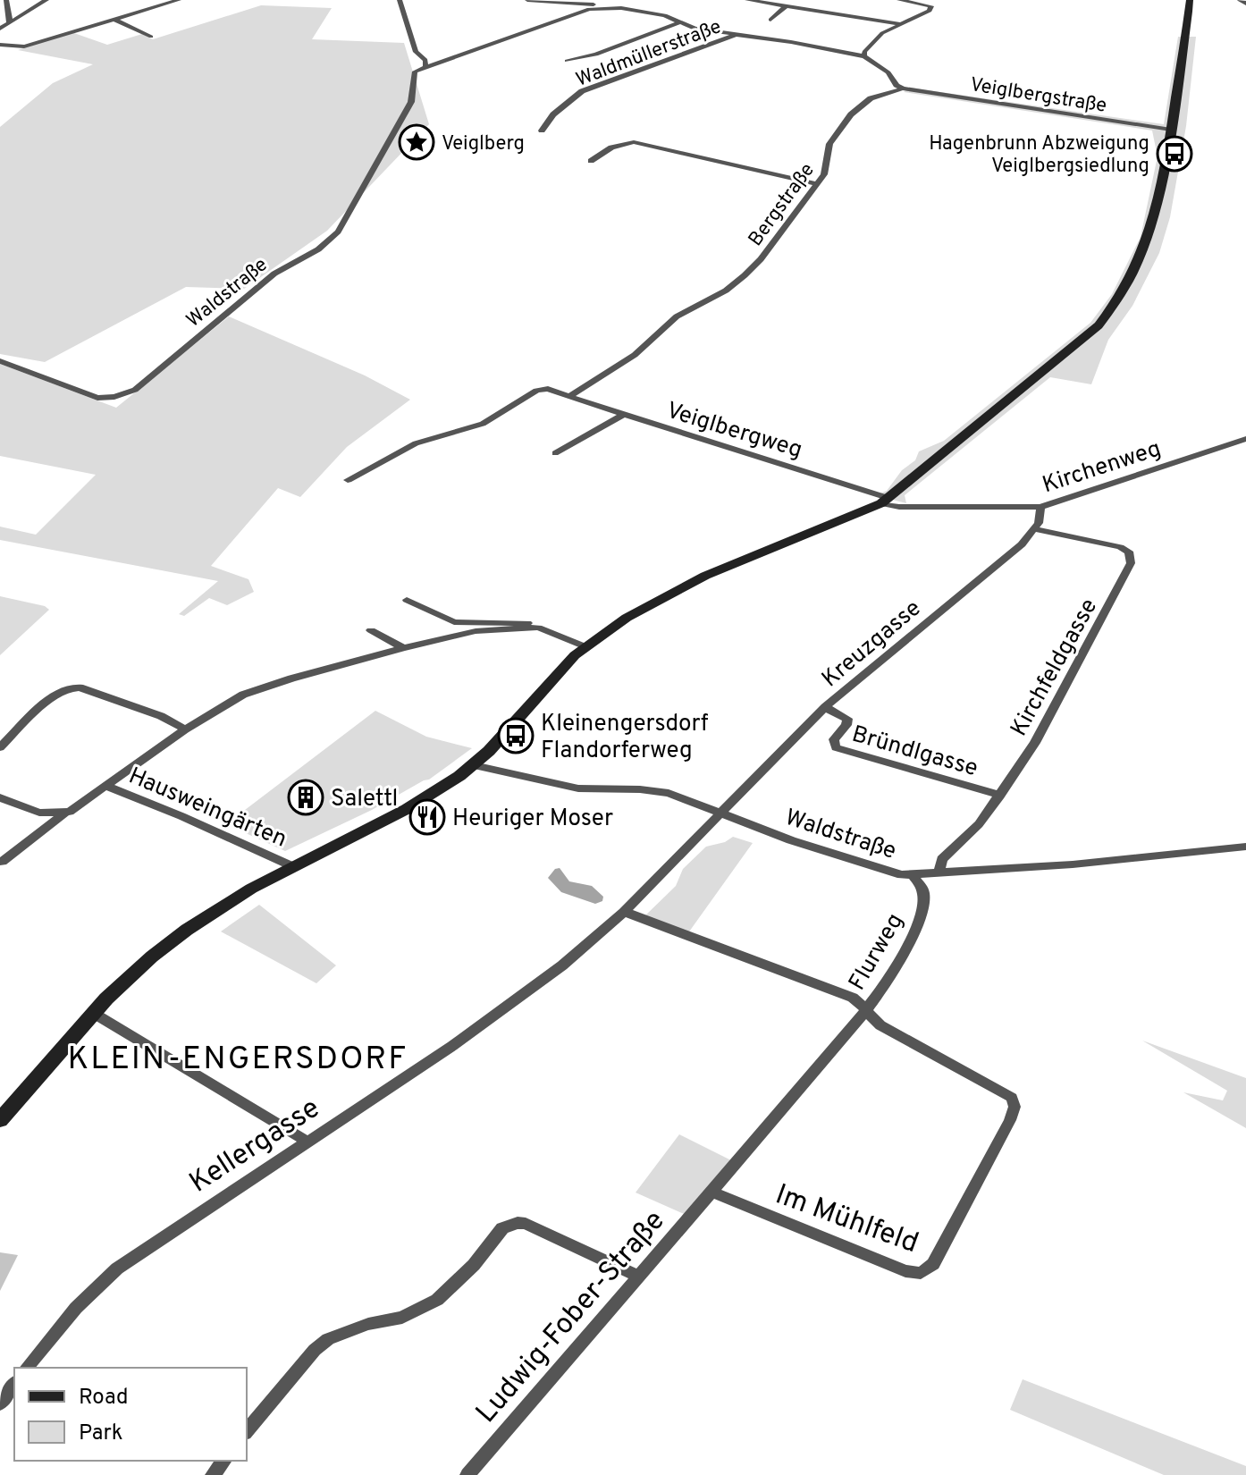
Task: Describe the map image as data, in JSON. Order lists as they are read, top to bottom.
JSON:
{
  "streets": {
    "street": [
      "Waldmüllerstraße",
      "Veiglbergstraße",
      "Bergstraße",
      "Waldstraße",
      "Veiglbergweg",
      "Kirchenweg",
      "Kreuzgasse",
      "Kirchfeldgasse",
      "Bründlgasse",
      "Hausweingärten",
      "Flurweg",
      "Kellergasse",
      "Im Mühlfeld",
      "Ludwig-Fober-Straße"
    ]
  },
  "crossings": [
    ["Veiglbergstraße", "Bergstraße"],
    ["Bergstraße", "Veiglbergweg"],
    ["Waldstraße", "Kreuzgasse"],
    ["Waldstraße", "Kirchfeldgasse"],
    ["Waldstraße", "Flurweg"],
    ["Waldstraße", "Kellergasse"],
    ["Veiglbergweg", "Kirchenweg"],
    ["Kreuzgasse", "Kirchfeldgasse"],
    ["Kreuzgasse", "Bründlgasse"],
    ["Kreuzgasse", "Kellergasse"],
    ["Kirchfeldgasse", "Bründlgasse"],
    ["Flurweg", "Im Mühlfeld"],
    ["Kellergasse", "Im Mühlfeld"],
    ["Im Mühlfeld", "Ludwig-Fober-Straße"]
  ],
  "districts": ["KLEIN-ENGERSDORF"],
  "places": {
    "place": ["Veiglberg"],
    "bus stop": ["Hagenbrunn Abzweigung Veiglbergsiedlung", "Kleinengersdorf Flandorferweg"],
    "building": ["Salettl"],
    "restaurant": ["Heuriger Moser"]
  },
  "legend": ["Road", "Park"]
}
